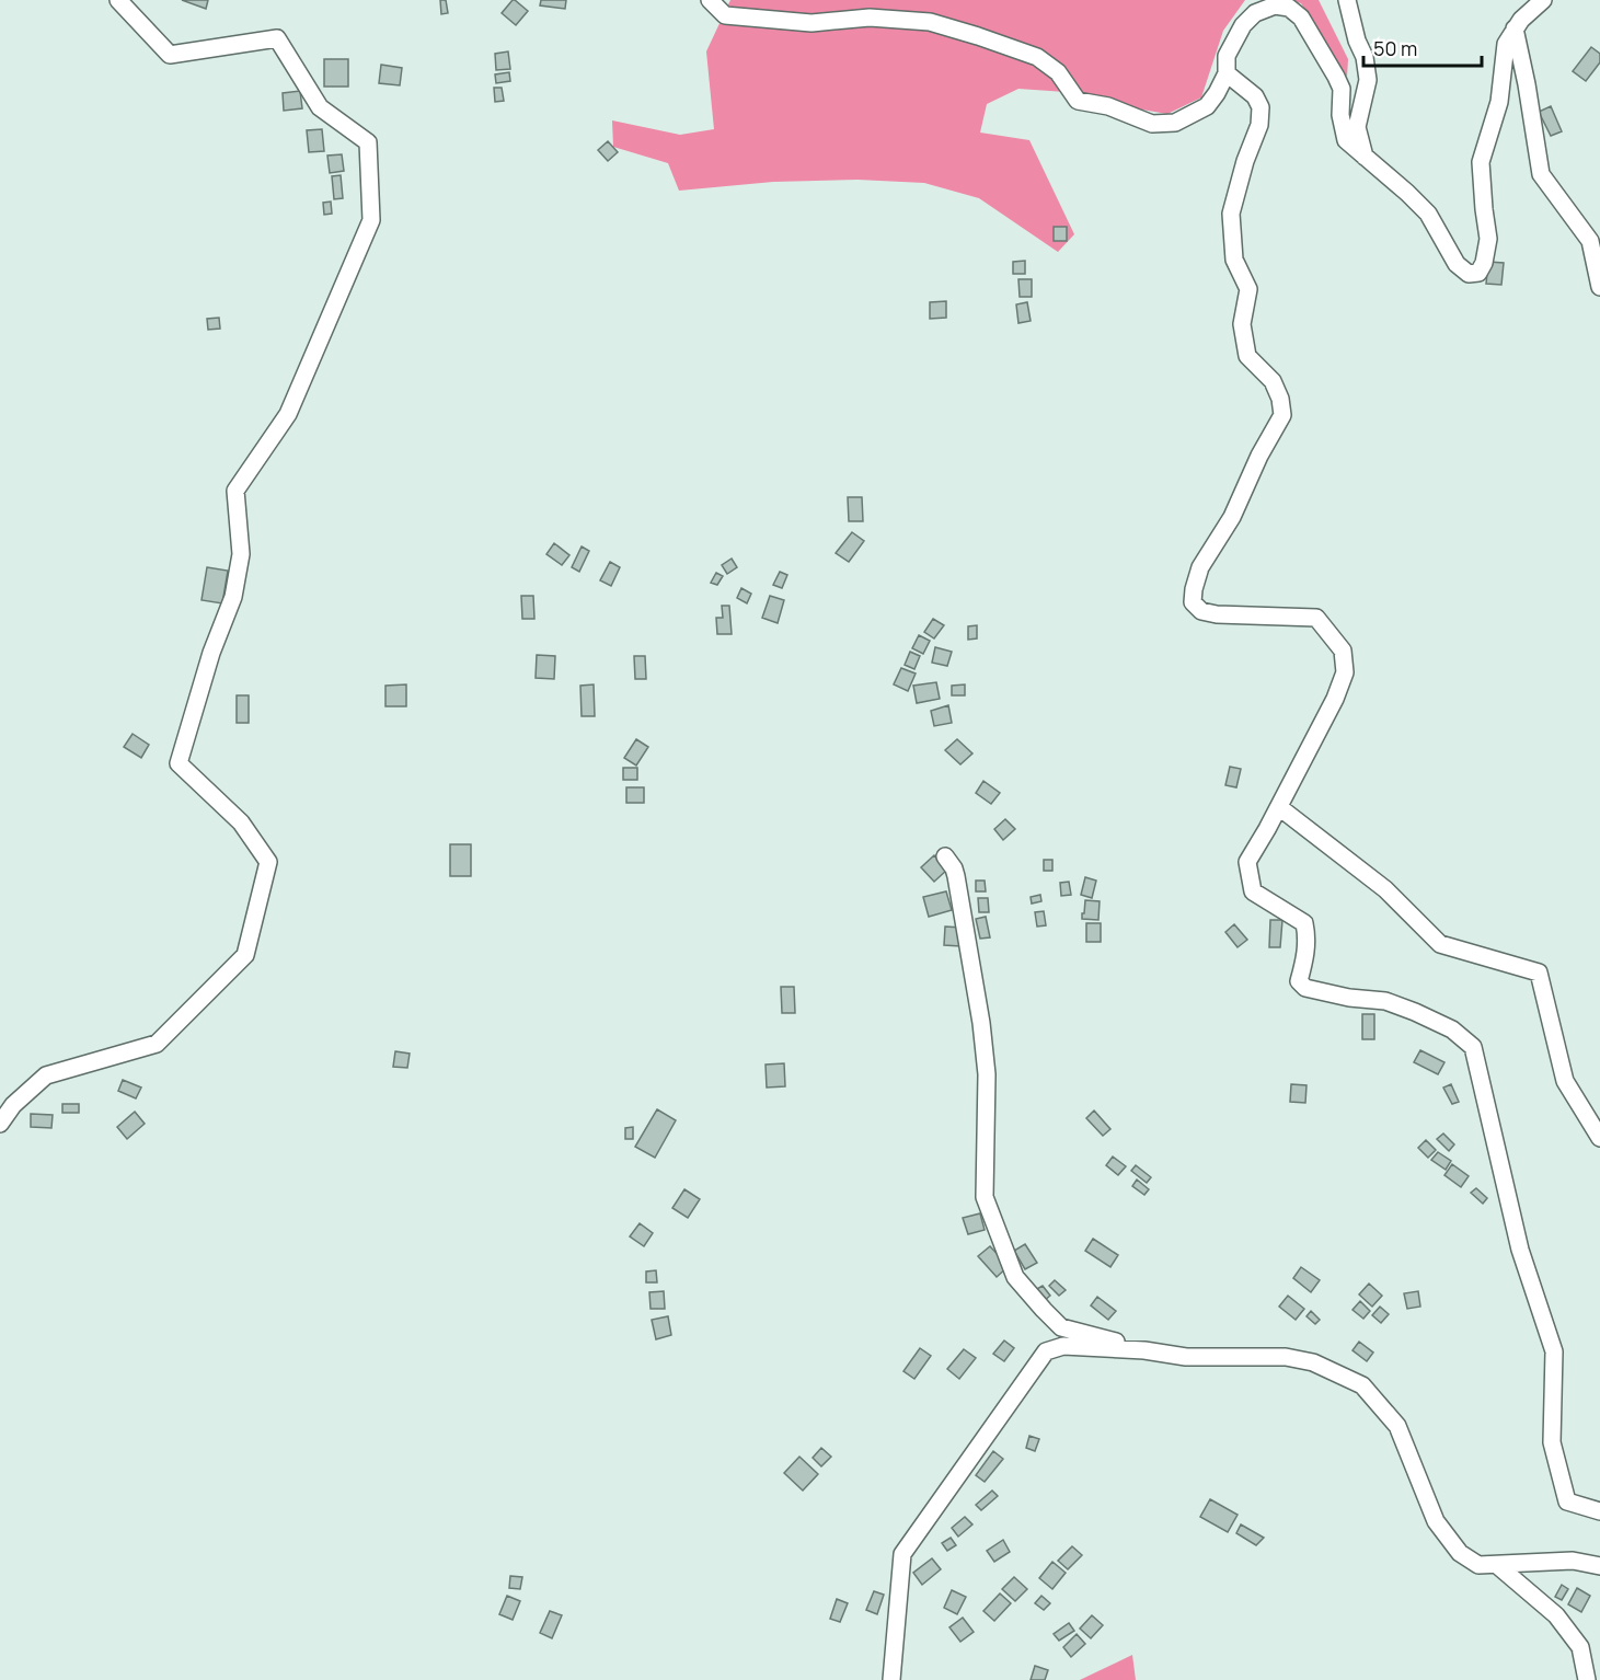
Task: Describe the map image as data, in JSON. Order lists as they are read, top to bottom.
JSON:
{
  "scale_bar": "50 m"
}
